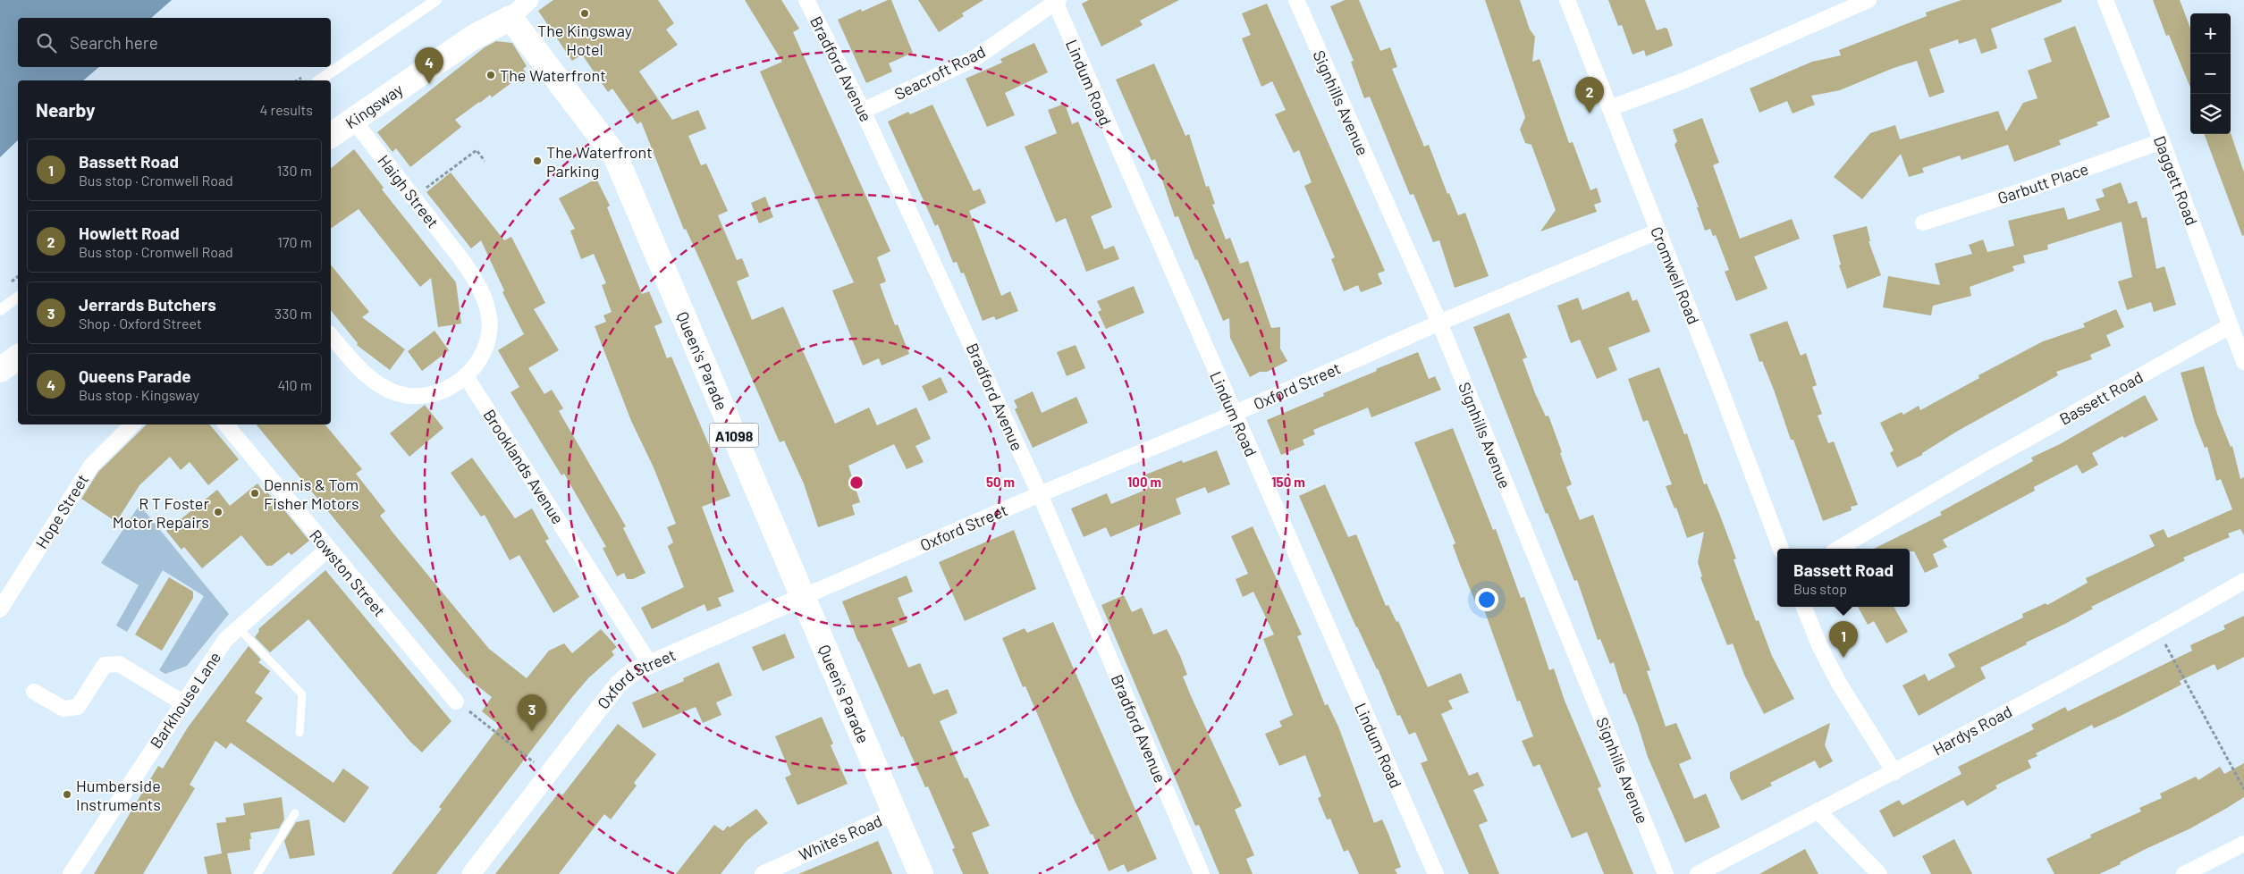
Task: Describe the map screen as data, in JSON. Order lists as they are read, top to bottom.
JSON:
{
  "streets": {
    "main road": ["Kingsway", "Queen's Parade", "A1098"],
    "street": [
      "Bradford Avenue",
      "Seacroft Road",
      "Lindum Road",
      "Signhills Avenue",
      "Daggett Road",
      "Garbutt Place",
      "Haigh Street",
      "Cromwell Road",
      "Oxford Street",
      "Bassett Road",
      "Brooklands Avenue",
      "Hope Street",
      "Rowston Street",
      "Barkhouse Lane",
      "Hardys Road",
      "White's Road"
    ]
  },
  "crossings": [
    ["Bradford Avenue", "Seacroft Road"],
    ["Bradford Avenue", "Oxford Street"],
    ["Seacroft Road", "Lindum Road"],
    ["Lindum Road", "Oxford Street"],
    ["Signhills Avenue", "Oxford Street"],
    ["Kingsway", "Haigh Street"],
    ["Kingsway", "Queen's Parade"],
    ["Daggett Road", "Garbutt Place"],
    ["Daggett Road", "Bassett Road"],
    ["Haigh Street", "Brooklands Avenue"],
    ["Cromwell Road", "Oxford Street"],
    ["Queen's Parade", "Oxford Street"],
    ["Queen's Parade", "White's Road"],
    ["Oxford Street", "Brooklands Avenue"],
    ["Rowston Street", "Barkhouse Lane"]
  ],
  "places": [
    "The Kingsway Hotel",
    "The Waterfront",
    "The Waterfront Parking",
    "Dennis & Tom Fisher Motors",
    "R T Foster Motor Repairs",
    "Humberside Instruments"
  ],
  "page": {
    "map_buttons": ["+", "−"],
    "search": "Search here",
    "pins": [
      "4",
      "2",
      "1",
      "3"
    ],
    "heading": ["Nearby", "4 results"],
    "list": [
      {
        "mark": "1",
        "name": "Bassett Road",
        "note": "Bus stop · Cromwell Road",
        "value": "130 m"
      },
      {
        "mark": "2",
        "name": "Howlett Road",
        "note": "Bus stop · Cromwell Road",
        "value": "170 m"
      },
      {
        "mark": "3",
        "name": "Jerrards Butchers",
        "note": "Shop · Oxford Street",
        "value": "330 m"
      },
      {
        "mark": "4",
        "name": "Queens Parade",
        "note": "Bus stop · Kingsway",
        "value": "410 m"
      }
    ],
    "popup": ["Bassett Road", "Bus stop"]
  },
  "rings": ["50 m", "100 m", "150 m"]
}
